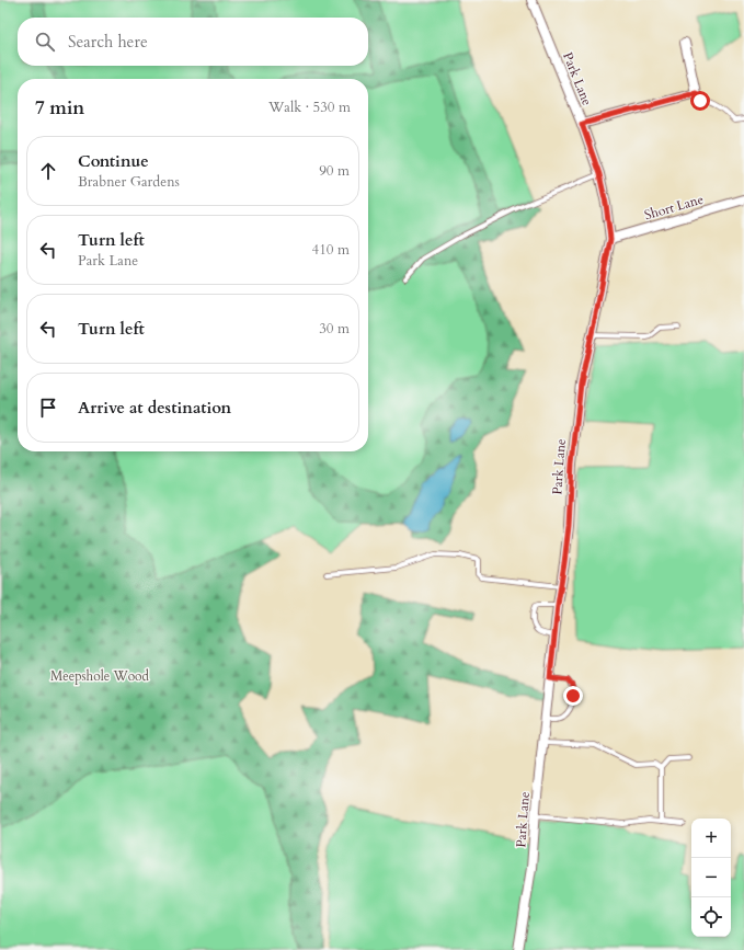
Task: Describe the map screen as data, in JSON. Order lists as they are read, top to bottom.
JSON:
{
  "streets": {
    "street": ["Park Lane", "Short Lane"]
  },
  "crossings": [
    ["Park Lane", "Short Lane"]
  ],
  "parks": ["Meepshole Wood"],
  "page": {
    "search": "Search here",
    "heading": ["7 min", "Walk · 530 m"],
    "list": [
      ["Continue", "Brabner Gardens", "90 m"],
      ["Turn left", "Park Lane", "410 m"],
      ["Turn left", "30 m"],
      "Arrive at destination"
    ],
    "map_buttons": ["+", "−"]
  }
}
